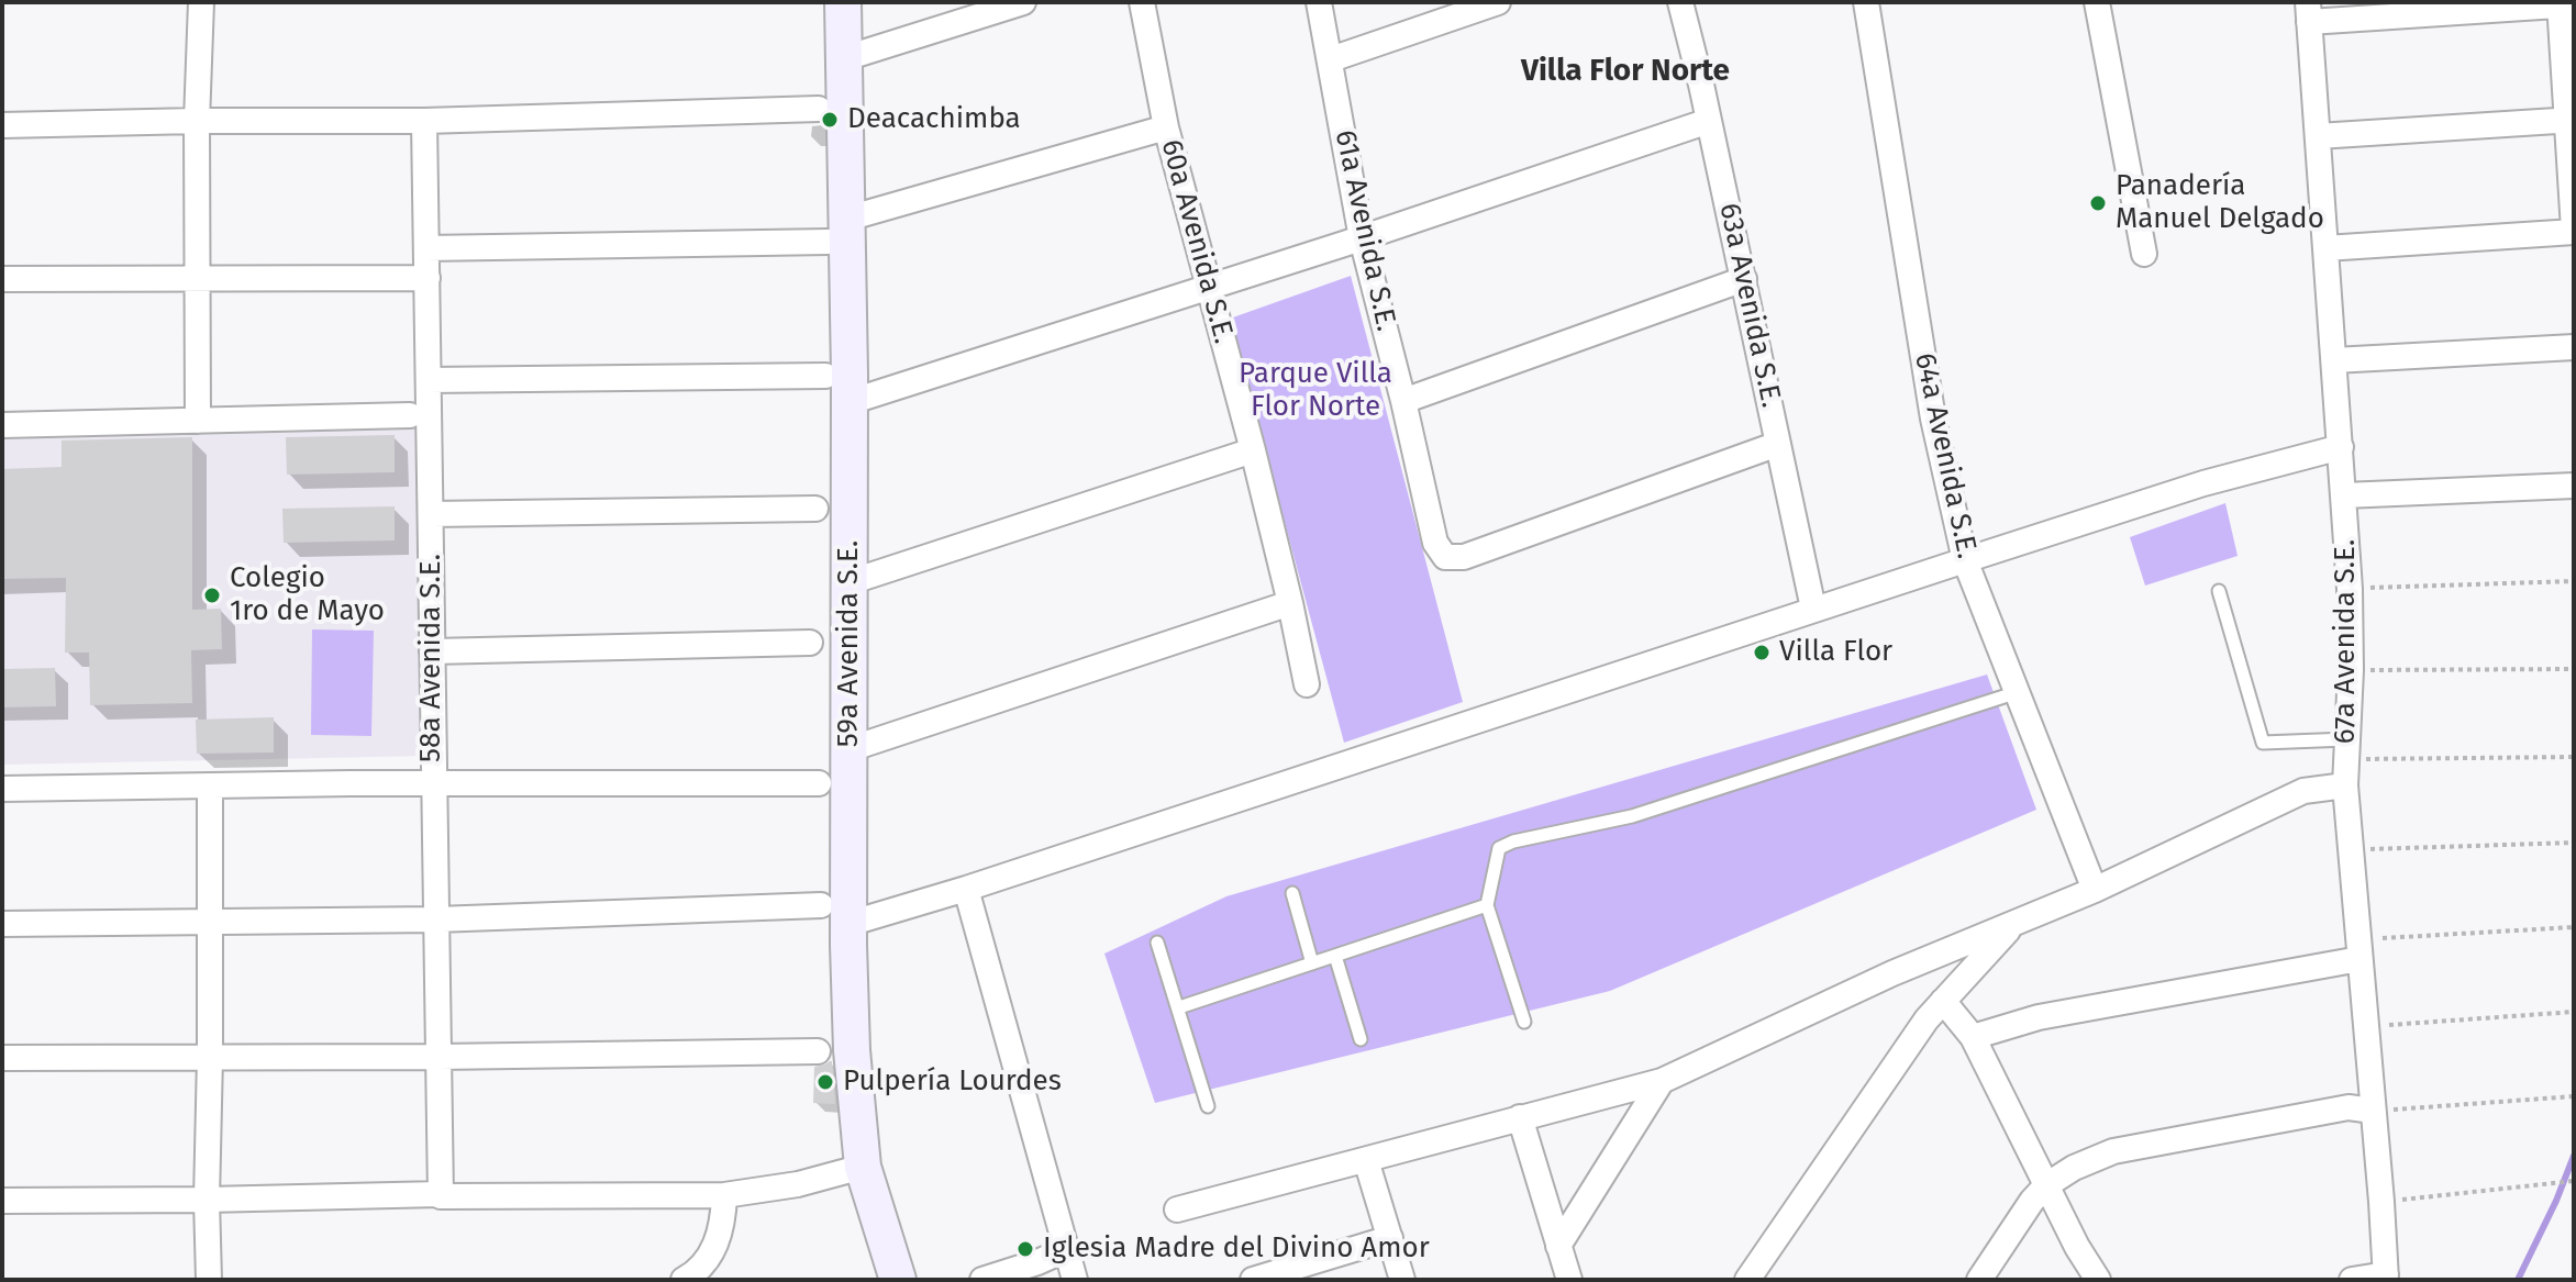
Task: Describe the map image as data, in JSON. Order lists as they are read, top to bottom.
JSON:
{
  "streets": {
    "street": [
      "61a Avenida S.E.",
      "60a Avenida S.E.",
      "63a Avenida S.E.",
      "64a Avenida S.E.",
      "67a Avenida S.E.",
      "59a Avenida S.E.",
      "58a Avenida S.E."
    ]
  },
  "crossings": [
    ["61a Avenida S.E.", "63a Avenida S.E."]
  ],
  "districts": ["Villa Flor Norte"],
  "parks": ["Parque Villa Flor Norte"],
  "places": [
    "Deacachimba",
    "Panadería Manuel Delgado",
    "Colegio 1ro de Mayo",
    "Villa Flor",
    "Pulpería Lourdes",
    "Iglesia Madre del Divino Amor"
  ]
}
